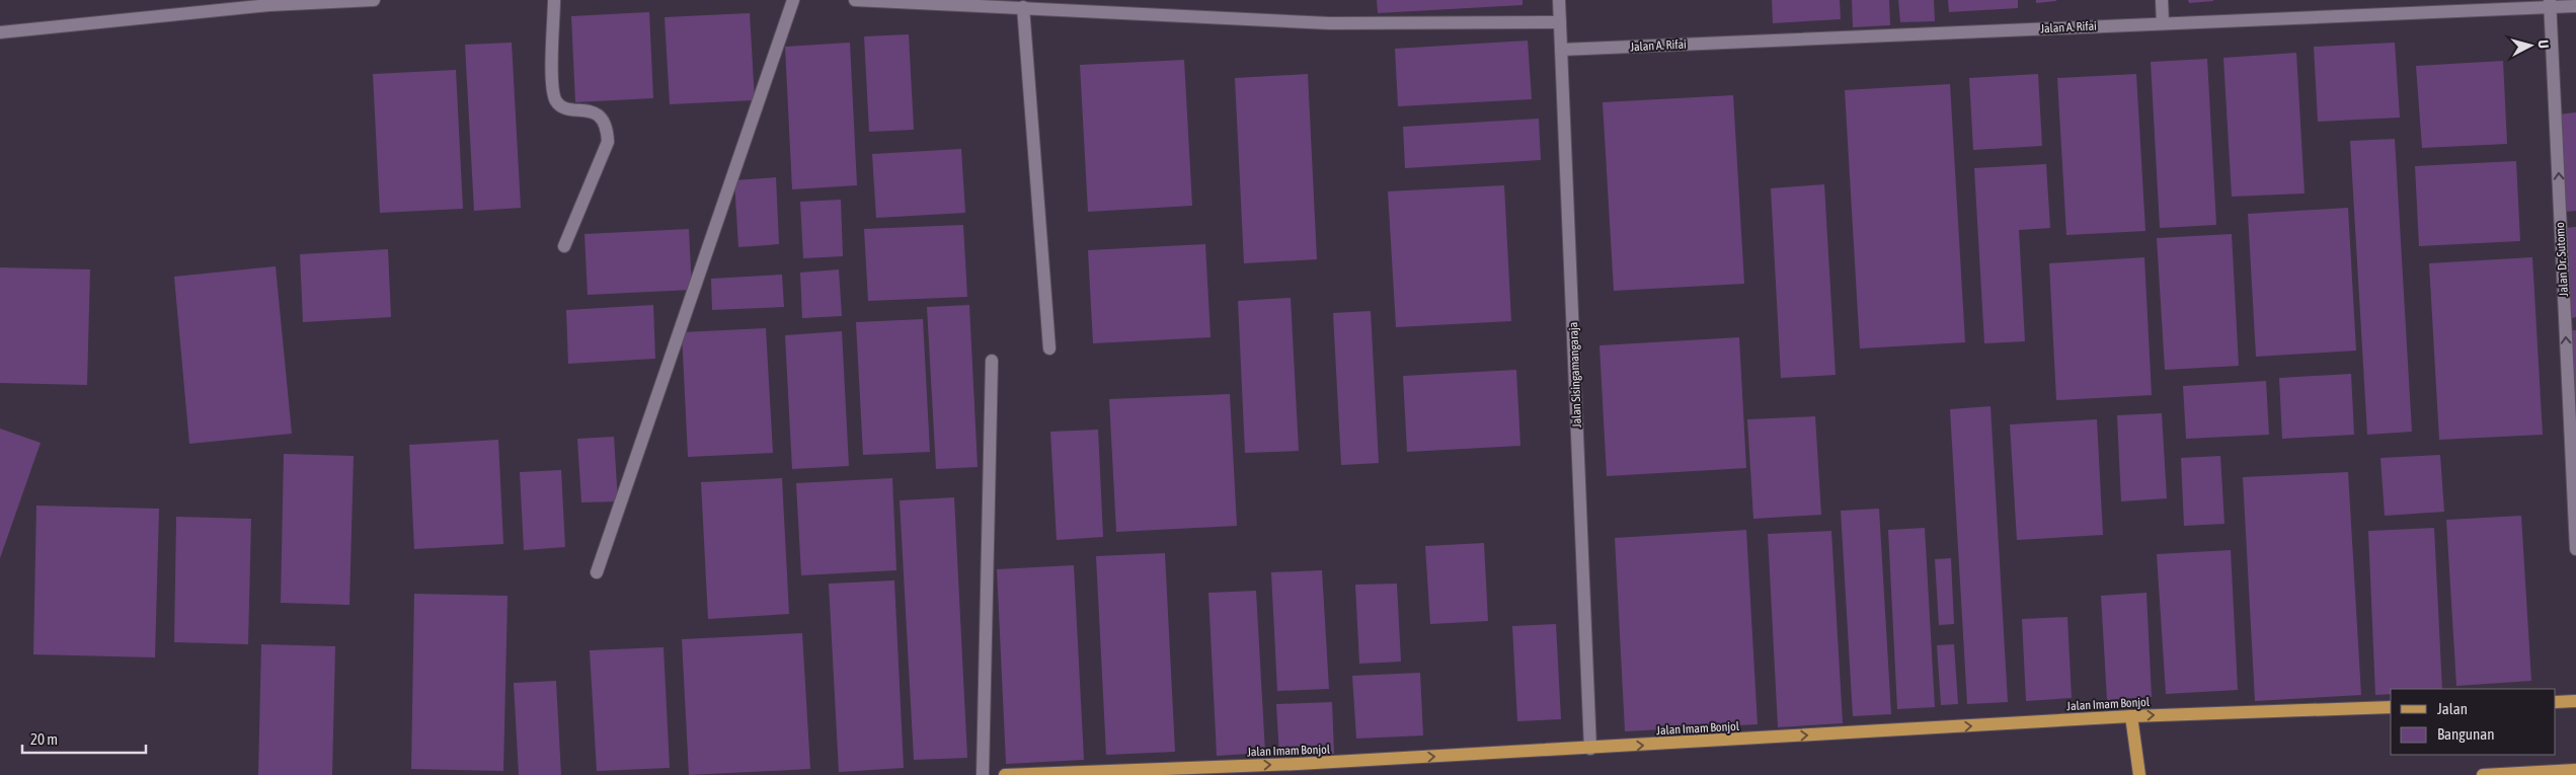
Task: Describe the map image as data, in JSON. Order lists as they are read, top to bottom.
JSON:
{
  "streets": {
    "main road": ["Jalan Imam Bonjol"],
    "street": ["Jalan A. Rifai", "Jalan Dr. Sutomo", "Jalan Sisingamangaraja"]
  },
  "crossings": [
    ["Jalan A. Rifai", "Jalan Dr. Sutomo"],
    ["Jalan A. Rifai", "Jalan Sisingamangaraja"],
    ["Jalan Sisingamangaraja", "Jalan Imam Bonjol"]
  ],
  "one_way": ["Jalan Dr. Sutomo", "Jalan Imam Bonjol"],
  "legend": ["Jalan", "Bangunan"],
  "scale_bar": "20 m",
  "north": "right"
}
